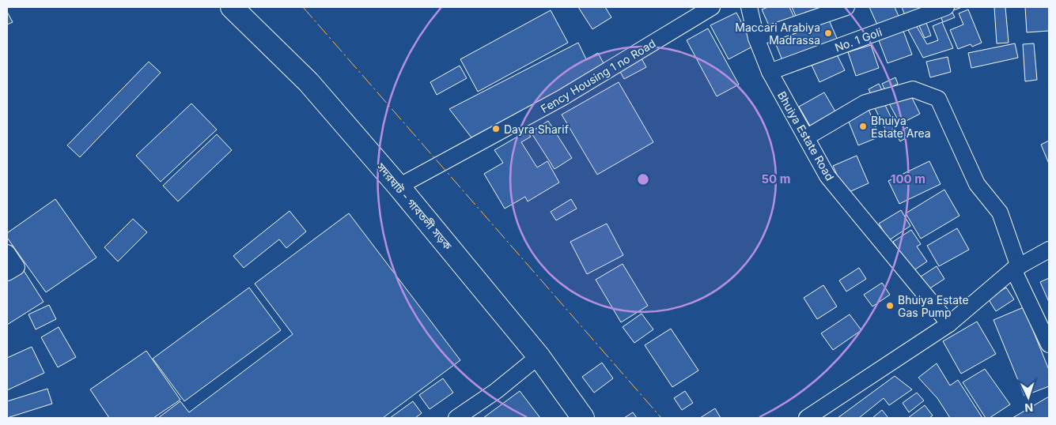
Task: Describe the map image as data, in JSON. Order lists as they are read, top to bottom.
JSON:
{
  "streets": {
    "highway": ["সদরঘাট - গাবতলী সড়ক"],
    "street": ["No. 1 Goli", "Fency Housing 1 no Road", "Bhuiya Estate Road"]
  },
  "crossings": [
    ["No. 1 Goli", "Bhuiya Estate Road"],
    ["Fency Housing 1 no Road", "সদরঘাট - গাবতলী সড়ক"]
  ],
  "places": [
    "Maccari Arabiya Madrassa",
    "Bhuiya Estate Area",
    "Dayra Sharif",
    "Bhuiya Estate Gas Pump"
  ],
  "north": "bottom",
  "rings": ["50 m", "100 m"]
}
